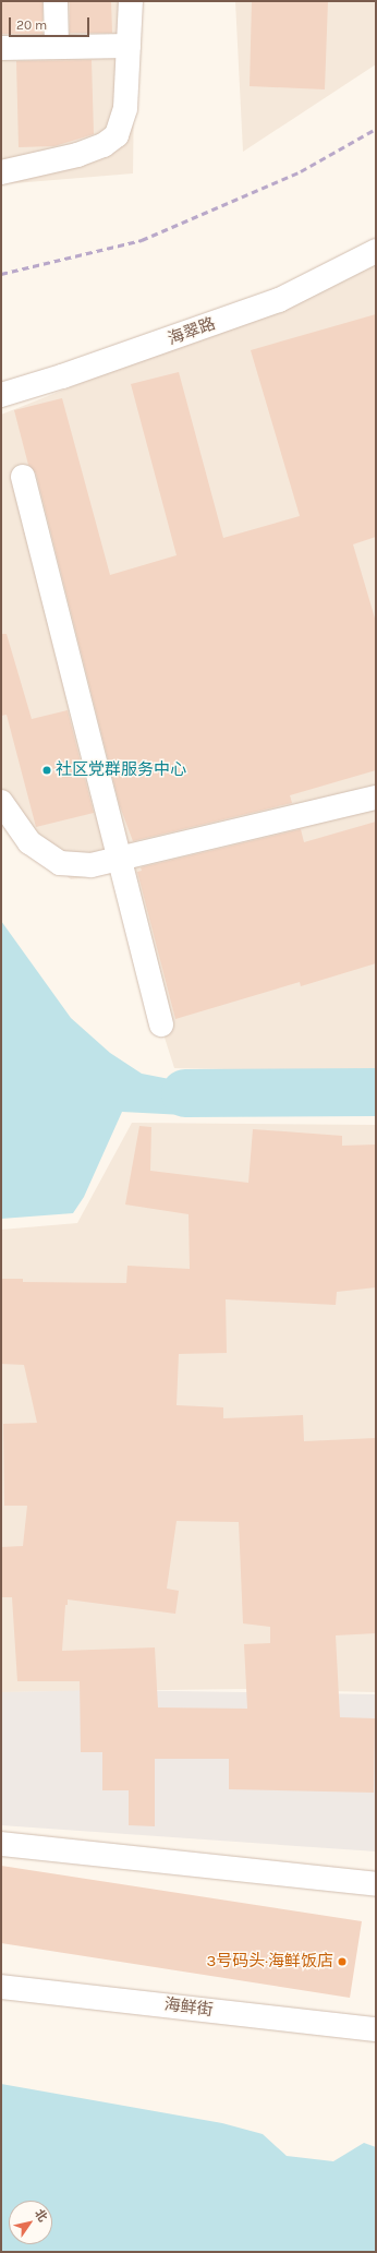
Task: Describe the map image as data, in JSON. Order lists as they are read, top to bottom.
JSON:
{
  "streets": {
    "street": ["海翠路", "海鲜街"]
  },
  "places": ["社区党群服务中心", "3号码头·海鲜饭店"],
  "scale_bar": "20 m",
  "north": "top right"
}
